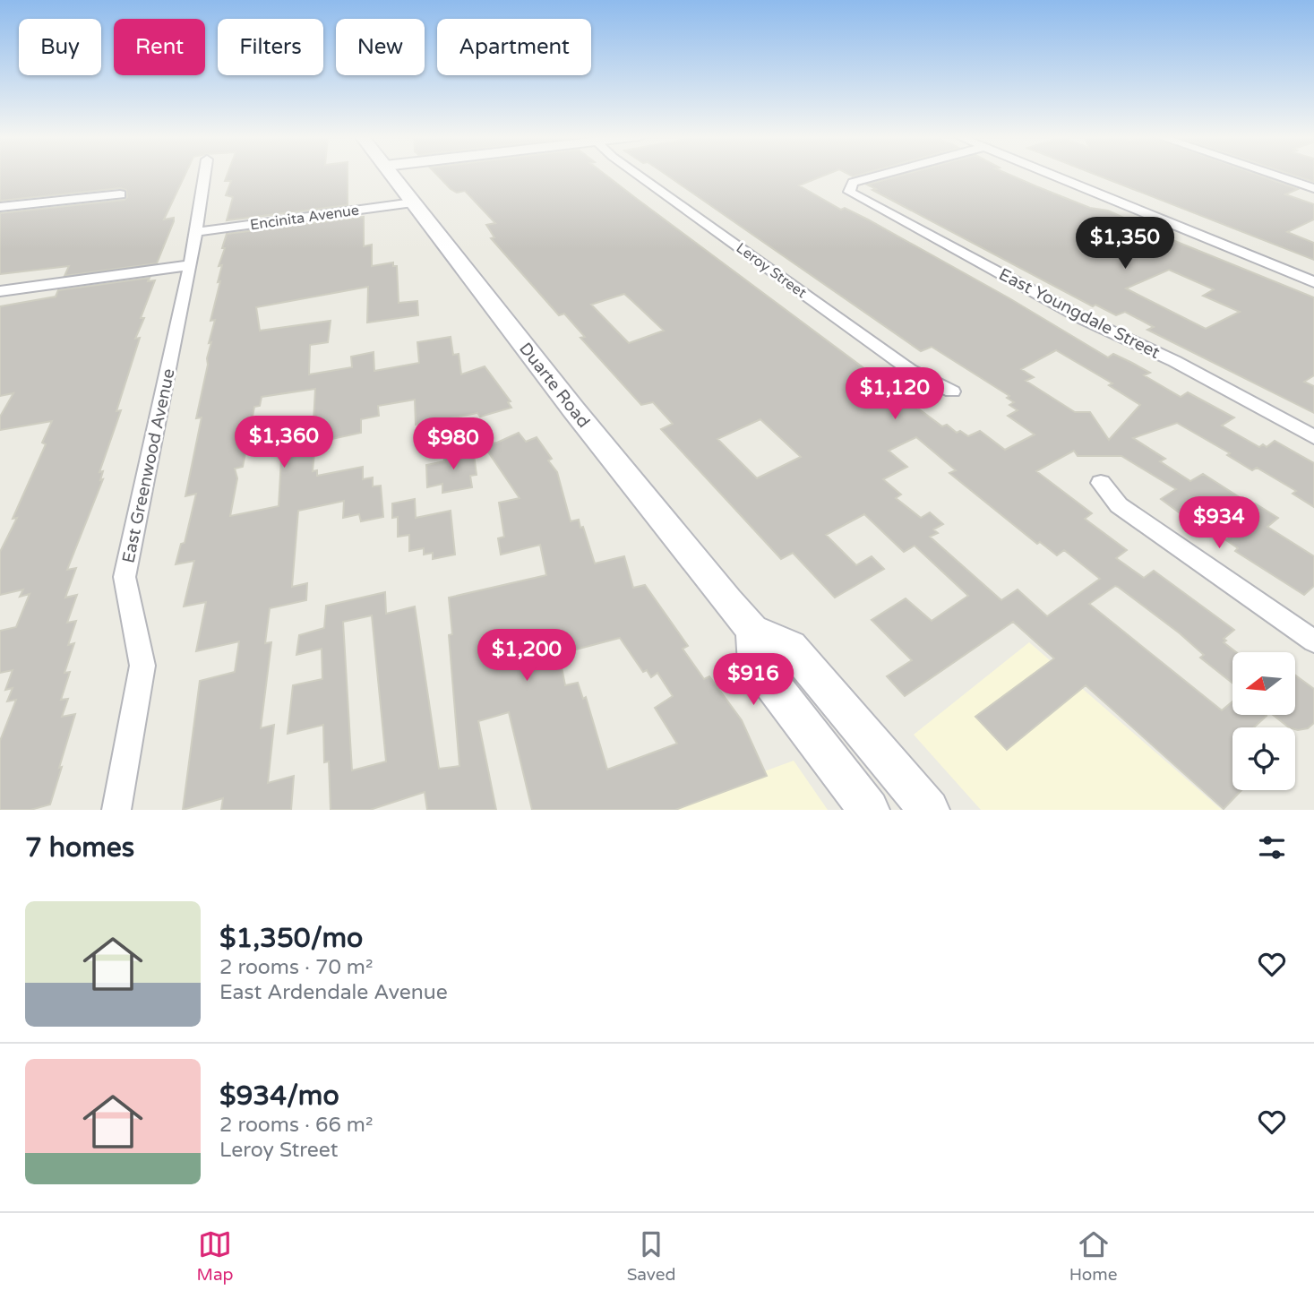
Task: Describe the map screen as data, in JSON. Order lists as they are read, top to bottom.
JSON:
{
  "streets": {
    "main road": ["Duarte Road"],
    "street": [
      "Encinita Avenue",
      "Leroy Street",
      "East Youngdale Street",
      "East Greenwood Avenue"
    ]
  },
  "crossings": [
    ["Encinita Avenue", "Duarte Road"],
    ["Encinita Avenue", "East Greenwood Avenue"]
  ],
  "north": "left",
  "page": {
    "chip": [
      "Buy",
      "Rent",
      "Filters",
      "New",
      "Apartment"
    ],
    "price": [
      "$1,350",
      "$1,120",
      "$1,360",
      "$980",
      "$934",
      "$1,200",
      "$916"
    ],
    "heading": "7 homes",
    "list": [
      {
        "name": "$1,350/mo",
        "note": "2 rooms · 70 m² · East Ardendale Avenue"
      },
      {
        "name": "$934/mo",
        "note": "2 rooms · 66 m² · Leroy Street"
      }
    ],
    "tabs": ["Map", "Saved", "Home"]
  }
}
